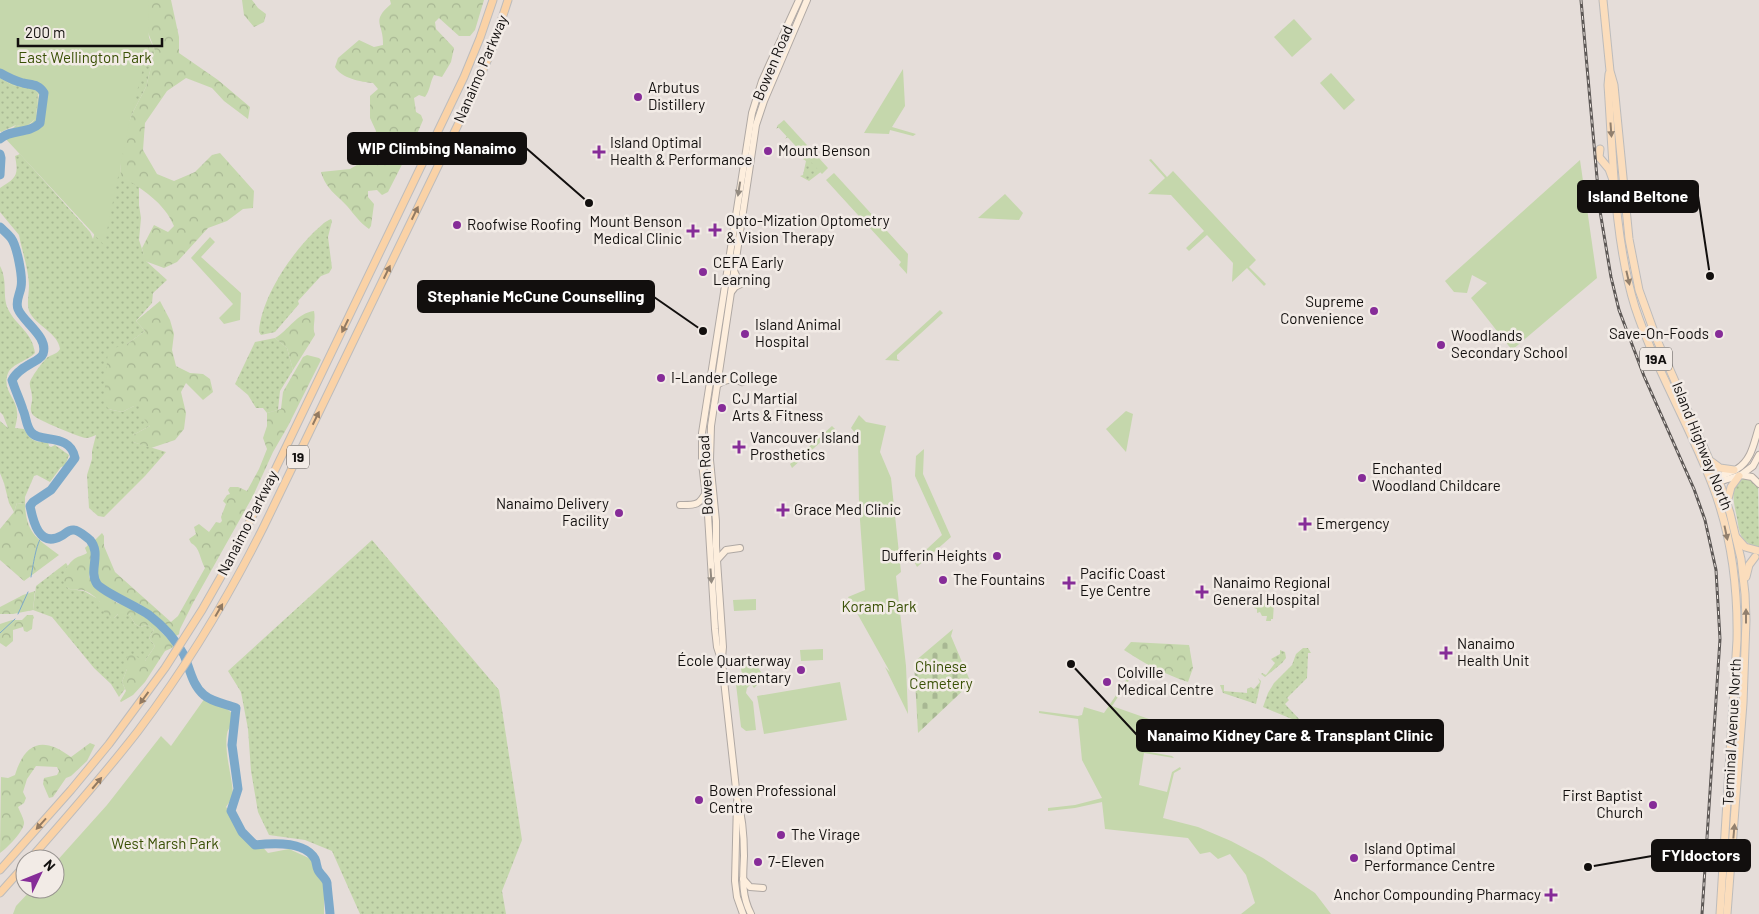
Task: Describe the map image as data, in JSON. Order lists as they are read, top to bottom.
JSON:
{
  "streets": {
    "highway": ["Nanaimo Parkway", "19"],
    "main road": [
      "Bowen Road",
      "19A",
      "Island Highway North",
      "Terminal Avenue North"
    ]
  },
  "crossings": [
    ["Island Highway North", "Terminal Avenue North"]
  ],
  "parks": [
    "East Wellington Park",
    "Koram Park",
    "Chinese Cemetery",
    "West Marsh Park"
  ],
  "places": {
    "other": [
      "Arbutus Distillery",
      "Mount Benson",
      "WIP Climbing Nanaimo",
      "Roofwise Roofing",
      "CEFA Early Learning",
      "Island Beltone",
      "Supreme Convenience",
      "Stephanie McCune Counselling",
      "Island Animal Hospital",
      "Save-On-Foods",
      "Woodlands Secondary School",
      "I-Lander College",
      "CJ Martial Arts & Fitness",
      "Enchanted Woodland Childcare",
      "Nanaimo Delivery Facility",
      "Dufferin Heights",
      "The Fountains",
      "Nanaimo Kidney Care & Transplant Clinic",
      "École Quarterway Elementary",
      "Colville Medical Centre",
      "Bowen Professional Centre",
      "First Baptist Church",
      "The Virage",
      "Island Optimal Performance Centre",
      "7-Eleven",
      "FYIdoctors"
    ],
    "health": [
      "Island Optimal Health & Performance",
      "Opto-Mization Optometry & Vision Therapy",
      "Mount Benson Medical Clinic",
      "Vancouver Island Prosthetics",
      "Grace Med Clinic",
      "Emergency",
      "Pacific Coast Eye Centre",
      "Nanaimo Regional General Hospital",
      "Nanaimo Health Unit",
      "Anchor Compounding Pharmacy"
    ]
  },
  "scale_bar": "200 m",
  "north": "top right"
}
